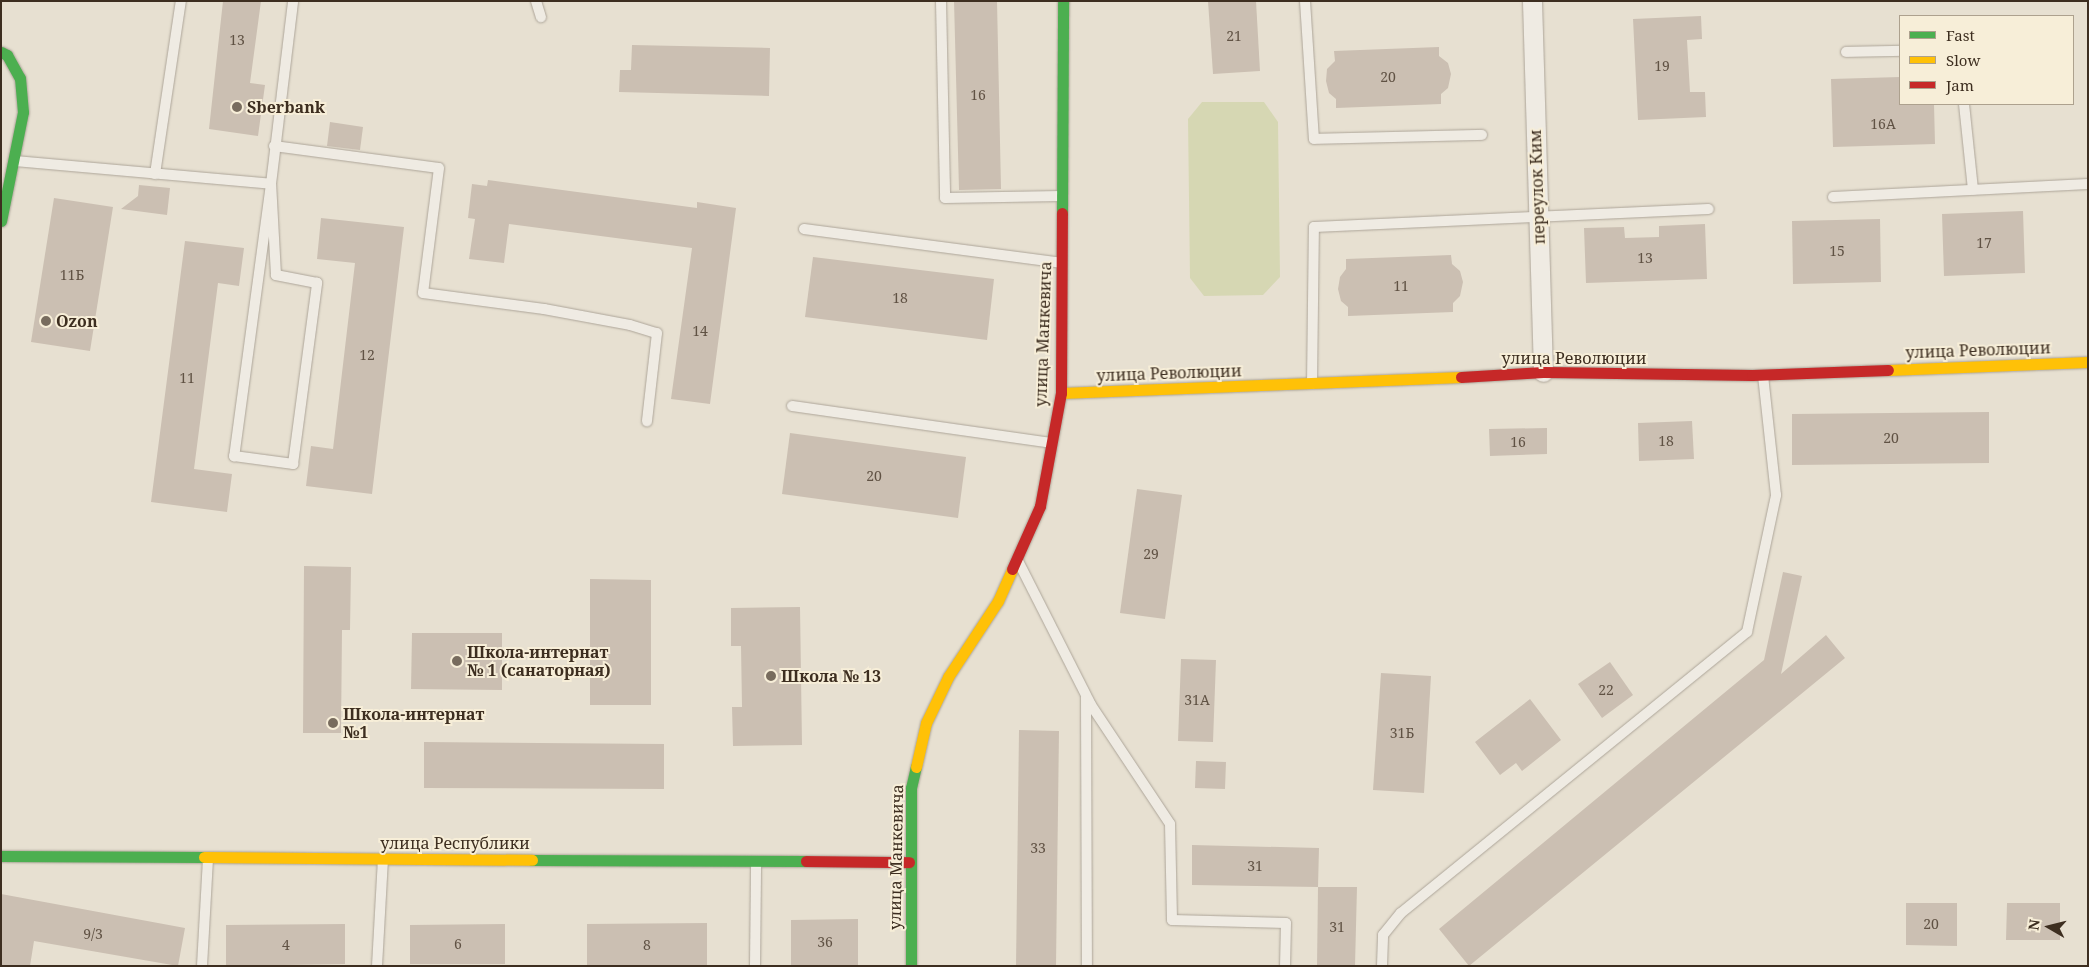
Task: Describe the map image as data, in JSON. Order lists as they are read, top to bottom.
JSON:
{
  "streets": {
    "street": [
      "переулок Ким",
      "улица Манкевича",
      "улица Революции",
      "улица Республики"
    ]
  },
  "crossings": [
    ["переулок Ким", "улица Революции"],
    ["улица Манкевича", "улица Революции"],
    ["улица Манкевича", "улица Республики"]
  ],
  "places": [
    "Sberbank",
    "Ozon",
    "Школа-интернат № 1 (санаторная)",
    "Школа № 13",
    "Школа-интернат №1"
  ],
  "house_numbers": [
    "21",
    "13",
    "19",
    "20",
    "16",
    "16А",
    "17",
    "15",
    "13",
    "11Б",
    "11",
    "18",
    "14",
    "12",
    "11",
    "20",
    "18",
    "16",
    "20",
    "29",
    "22",
    "31А",
    "31Б",
    "33",
    "31",
    "20",
    "31",
    "9/3",
    "36",
    "6",
    "4",
    "8"
  ],
  "legend": ["Fast", "Slow", "Jam"],
  "north": "left"
}
